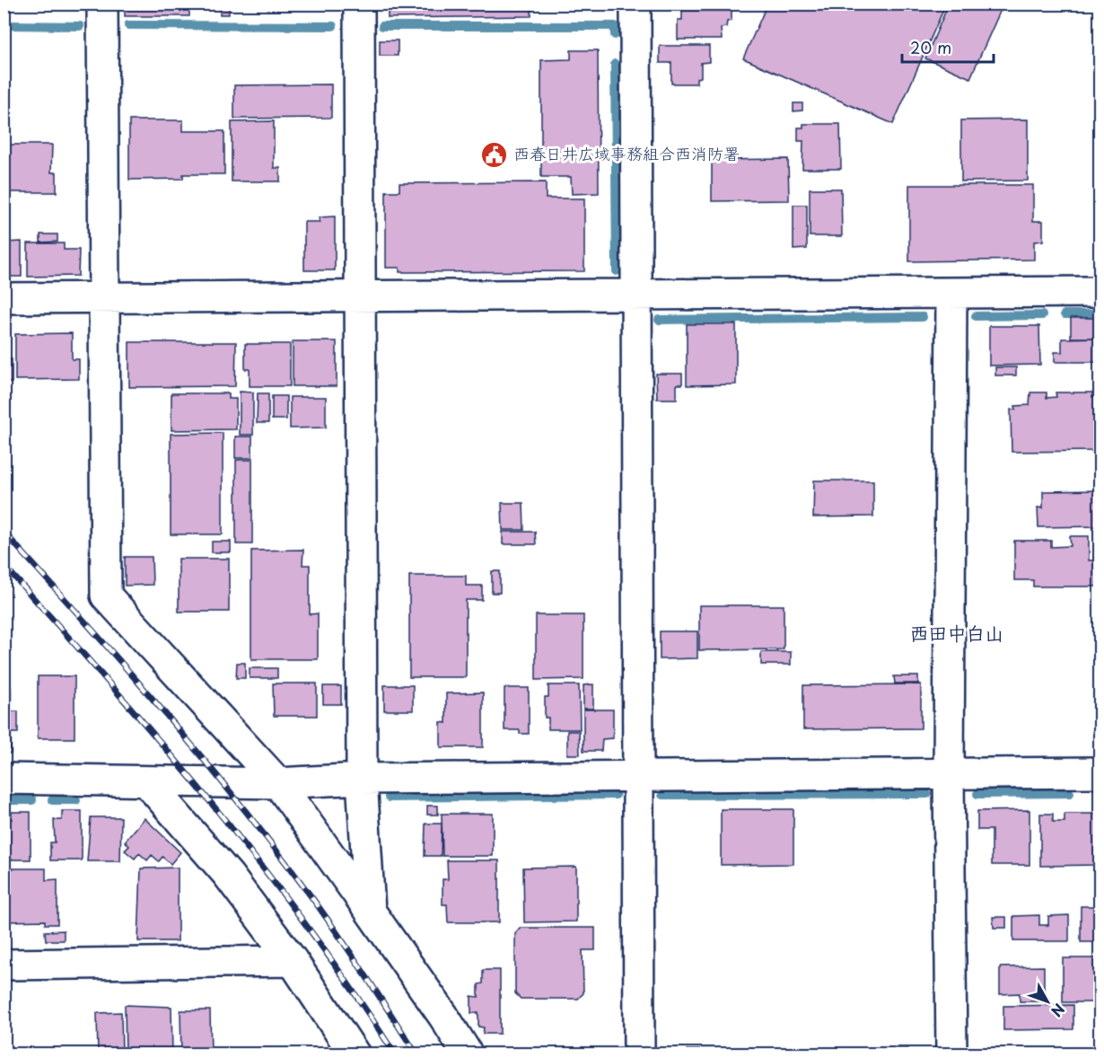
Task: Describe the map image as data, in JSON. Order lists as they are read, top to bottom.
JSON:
{
  "districts": ["西田中白山"],
  "places": {
    "public building": ["西春日井広域事務組合西消防署"]
  },
  "scale_bar": "20 m",
  "north": "bottom right"
}
